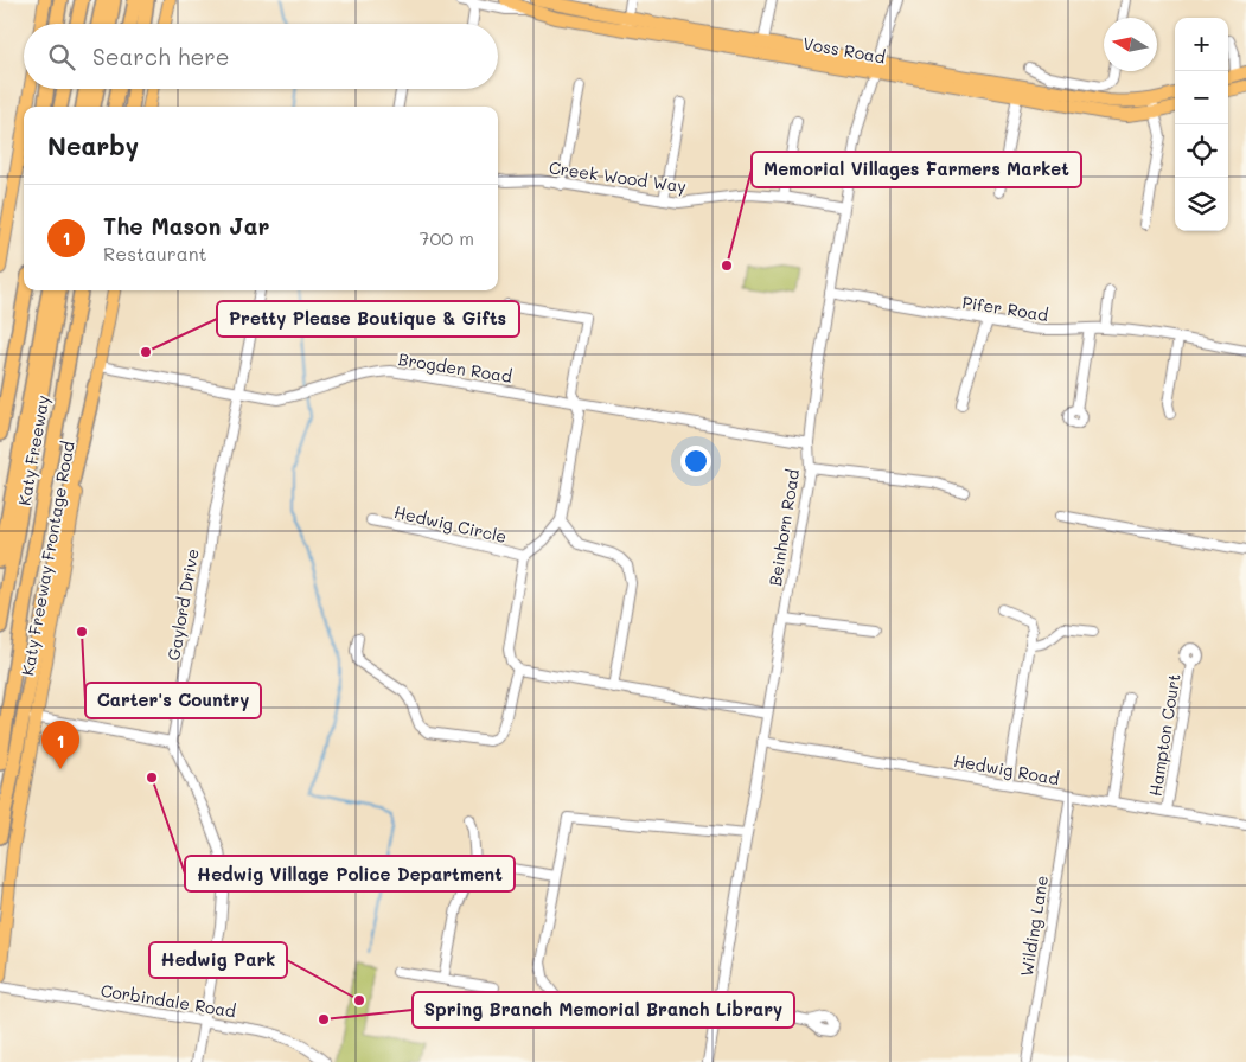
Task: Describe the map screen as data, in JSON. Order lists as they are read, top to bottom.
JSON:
{
  "streets": {
    "highway": ["Katy Freeway"],
    "main road": ["Voss Road", "Katy Freeway Frontage Road"],
    "street": [
      "Creek Wood Way",
      "Pifer Road",
      "Brogden Road",
      "Hedwig Circle",
      "Beinhorn Road",
      "Gaylord Drive",
      "Hampton Court",
      "Hedwig Road",
      "Wilding Lane",
      "Corbindale Road"
    ]
  },
  "crossings": [
    ["Voss Road", "Beinhorn Road"],
    ["Creek Wood Way", "Beinhorn Road"],
    ["Pifer Road", "Beinhorn Road"],
    ["Brogden Road", "Beinhorn Road"],
    ["Brogden Road", "Katy Freeway Frontage Road"],
    ["Brogden Road", "Gaylord Drive"],
    ["Beinhorn Road", "Hedwig Road"],
    ["Hampton Court", "Hedwig Road"],
    ["Hedwig Road", "Wilding Lane"]
  ],
  "places": [
    "Memorial Villages Farmers Market",
    "Pretty Please Boutique & Gifts",
    "Carter's Country",
    "Hedwig Village Police Department",
    "Hedwig Park",
    "Spring Branch Memorial Branch Library"
  ],
  "north": "left",
  "page": {
    "map_buttons": ["+", "−"],
    "search": "Search here",
    "heading": "Nearby",
    "list": [
      {
        "mark": "1",
        "name": "The Mason Jar",
        "note": "Restaurant",
        "value": "700 m"
      }
    ],
    "pins": "1"
  }
}
